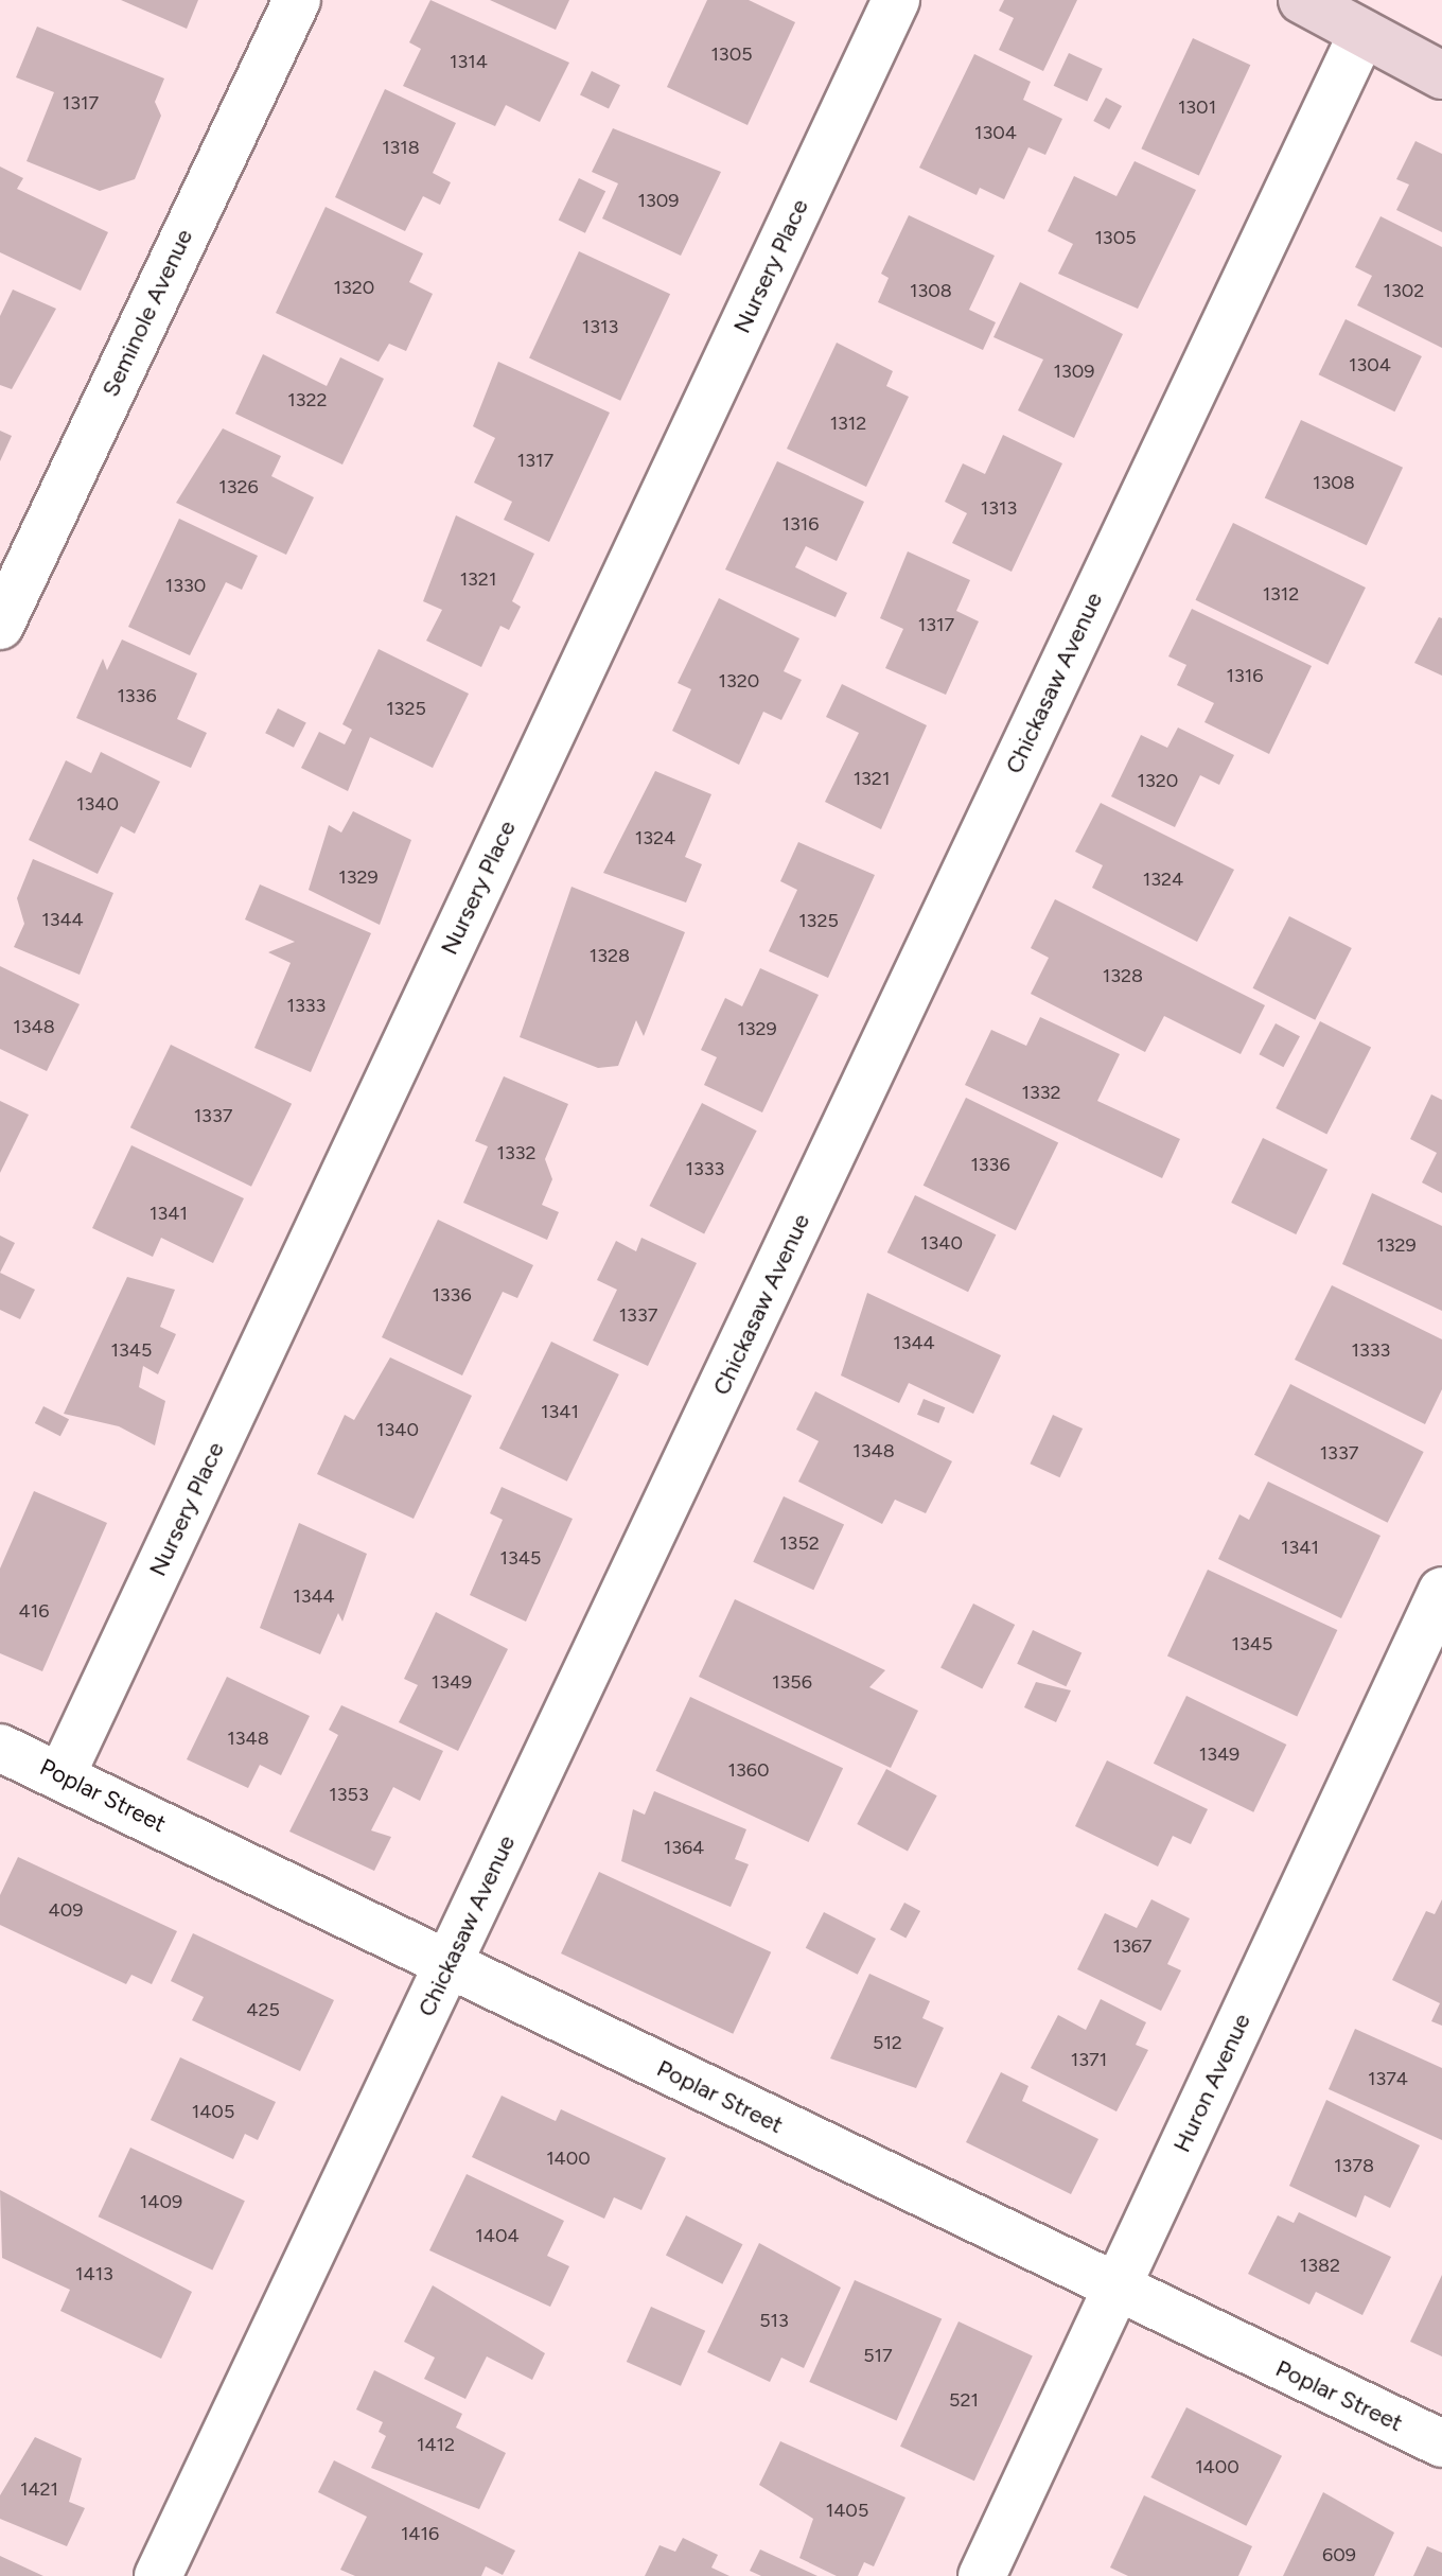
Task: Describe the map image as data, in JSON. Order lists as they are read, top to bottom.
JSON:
{
  "streets": {
    "street": [
      "Nursery Place",
      "Seminole Avenue",
      "Chickasaw Avenue",
      "Poplar Street",
      "Huron Avenue"
    ]
  },
  "crossings": [
    ["Nursery Place", "Poplar Street"],
    ["Chickasaw Avenue", "Poplar Street"],
    ["Poplar Street", "Huron Avenue"]
  ],
  "house_numbers": [
    "1305",
    "1314",
    "1317",
    "1301",
    "1304",
    "1318",
    "1309",
    "1305",
    "1320",
    "1308",
    "1302",
    "1313",
    "1304",
    "1309",
    "1322",
    "1312",
    "1317",
    "1308",
    "1326",
    "1313",
    "1316",
    "1321",
    "1330",
    "1312",
    "1317",
    "1316",
    "1320",
    "1336",
    "1325",
    "1321",
    "1320",
    "1340",
    "1324",
    "1329",
    "1324",
    "1344",
    "1325",
    "1328",
    "1328",
    "1333",
    "1348",
    "1329",
    "1332",
    "1337",
    "1332",
    "1336",
    "1333",
    "1341",
    "1340",
    "1329",
    "1336",
    "1337",
    "1344",
    "1345",
    "1333",
    "1341",
    "1340",
    "1348",
    "1337",
    "1352",
    "1341",
    "1345",
    "1344",
    "416",
    "1345",
    "1349",
    "1356",
    "1348",
    "1349",
    "1360",
    "1353",
    "1364",
    "409",
    "1367",
    "425",
    "512",
    "1371",
    "1374",
    "1405",
    "1400",
    "1378",
    "1409",
    "1404",
    "1382",
    "1413",
    "513",
    "517",
    "521",
    "1412",
    "1400",
    "1421",
    "1405",
    "1416",
    "609"
  ]
}
